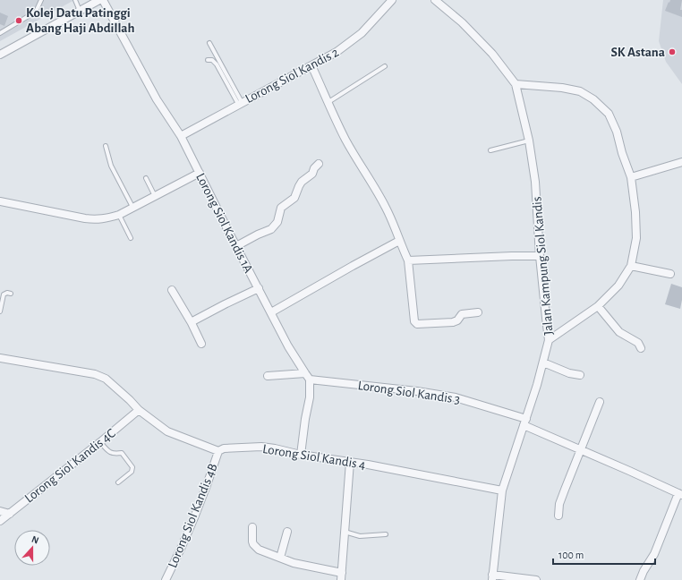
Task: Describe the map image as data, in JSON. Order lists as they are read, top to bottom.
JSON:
{
  "streets": {
    "street": [
      "Lorong Siol Kandis 2",
      "Lorong Siol Kandis 1A",
      "Jalan Kampung Siol Kandis",
      "Lorong Siol Kandis 3",
      "Lorong Siol Kandis 4",
      "Lorong Siol Kandis 4C",
      "Lorong Siol Kandis 4B"
    ]
  },
  "crossings": [
    ["Lorong Siol Kandis 2", "Lorong Siol Kandis 1A"],
    ["Lorong Siol Kandis 1A", "Lorong Siol Kandis 3"],
    ["Jalan Kampung Siol Kandis", "Lorong Siol Kandis 3"],
    ["Jalan Kampung Siol Kandis", "Lorong Siol Kandis 4"],
    ["Lorong Siol Kandis 4", "Lorong Siol Kandis 4B"]
  ],
  "places": ["Kolej Datu Patinggi Abang Haji Abdillah", "SK Astana"],
  "scale_bar": "100 m",
  "north": "top"
}
